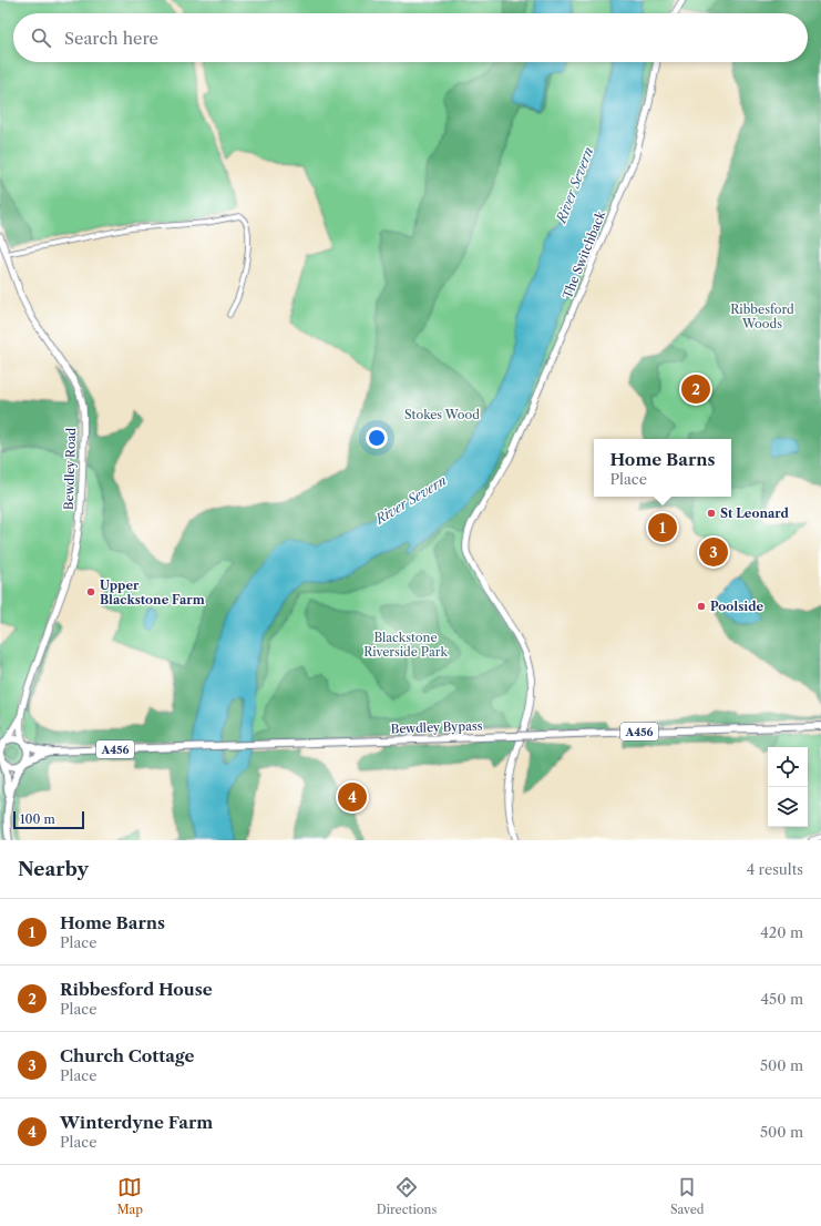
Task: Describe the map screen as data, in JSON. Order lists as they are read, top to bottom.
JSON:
{
  "streets": {
    "highway": ["Bewdley Bypass", "A456"],
    "main road": ["The Switchback", "Bewdley Road"]
  },
  "crossings": [
    ["Bewdley Road", "Bewdley Bypass"],
    ["Bewdley Road", "A456"],
    ["Bewdley Bypass", "A456"]
  ],
  "water": ["River Severn"],
  "parks": ["Ribbesford Woods", "Stokes Wood", "Blackstone Riverside Park"],
  "places": ["St Leonard", "Upper Blackstone Farm", "Poolside"],
  "scale_bar": "100 m",
  "page": {
    "search": "Search here",
    "pins": [
      "2",
      "1",
      "3",
      "4"
    ],
    "popup": ["Home Barns", "Place"],
    "scale": "100 m",
    "heading": ["Nearby", "4 results"],
    "list": [
      {
        "mark": "1",
        "name": "Home Barns",
        "note": "Place",
        "value": "420 m"
      },
      {
        "mark": "2",
        "name": "Ribbesford House",
        "note": "Place",
        "value": "450 m"
      },
      {
        "mark": "3",
        "name": "Church Cottage",
        "note": "Place",
        "value": "500 m"
      },
      {
        "mark": "4",
        "name": "Winterdyne Farm",
        "note": "Place",
        "value": "500 m"
      }
    ],
    "nav": ["Map", "Directions", "Saved"]
  }
}
